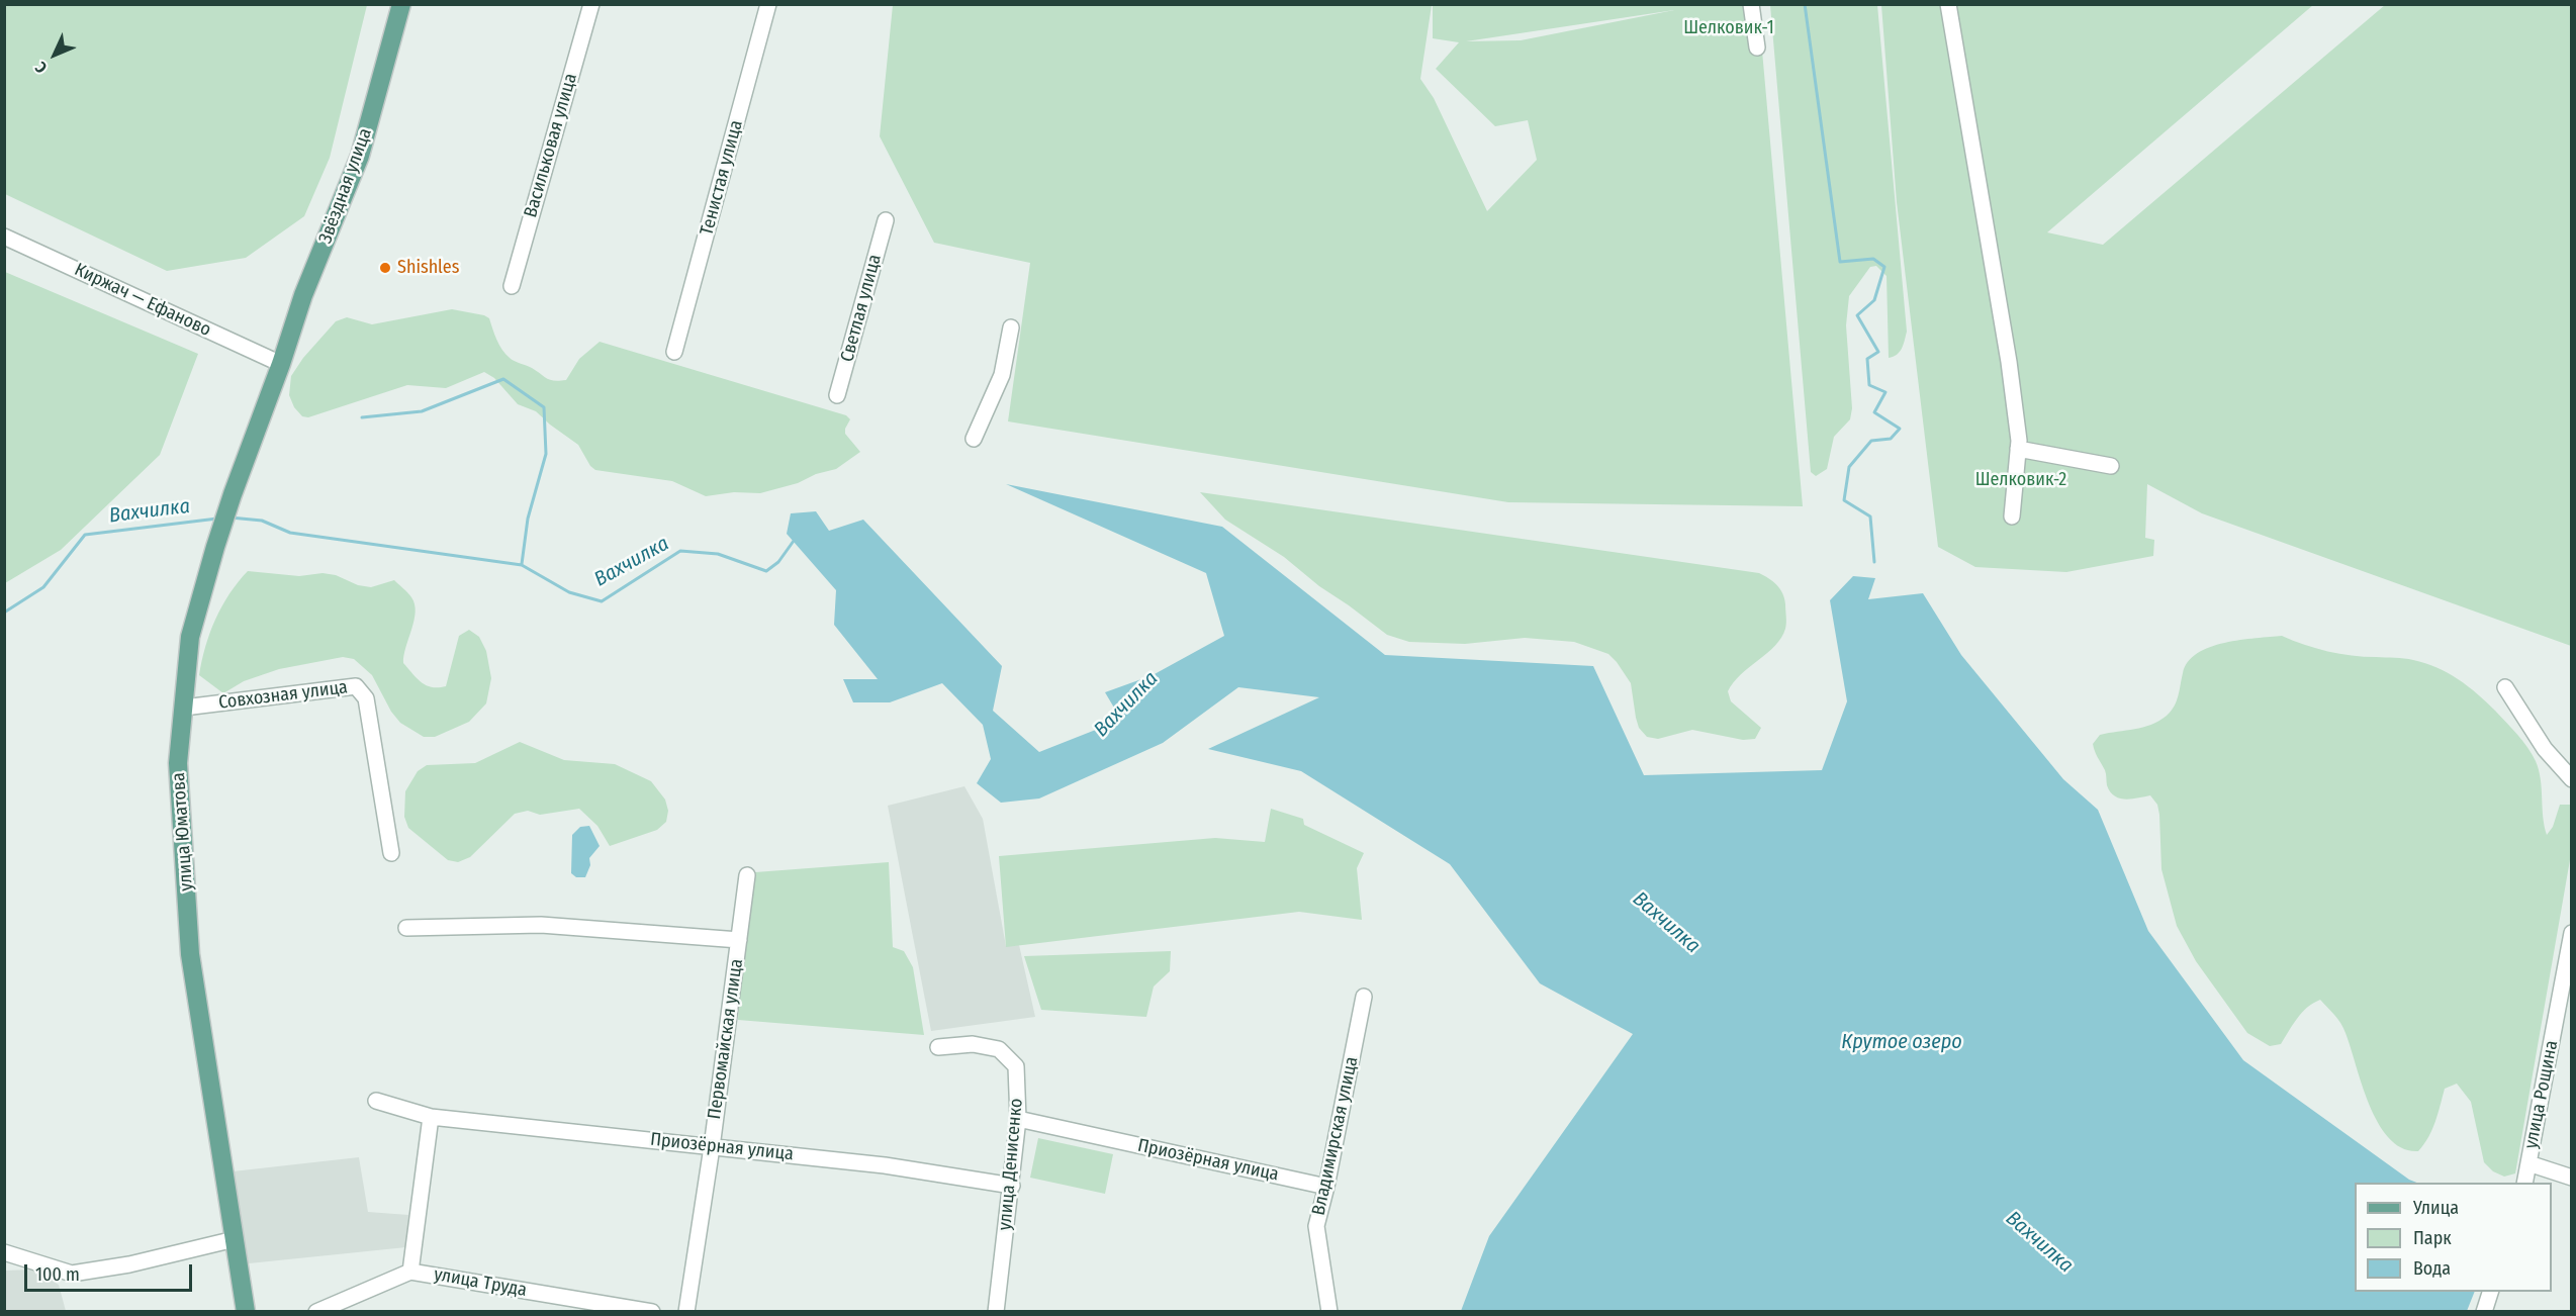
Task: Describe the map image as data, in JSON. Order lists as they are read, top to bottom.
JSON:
{
  "streets": {
    "main road": ["Звёздная улица", "улица Юматова"],
    "street": [
      "Васильковая улица",
      "Тенистая улица",
      "Киржач — Ефаново",
      "Светлая улица",
      "Совхозная улица",
      "Первомайская улица",
      "улица Рощина",
      "Владимирская улица",
      "Приозёрная улица",
      "улица Денисенко",
      "улица Труда"
    ]
  },
  "crossings": [
    ["Звёздная улица", "Киржач — Ефаново"],
    ["Звёздная улица", "улица Юматова"],
    ["Киржач — Ефаново", "улица Юматова"],
    ["Совхозная улица", "улица Юматова"],
    ["Первомайская улица", "Приозёрная улица"],
    ["Владимирская улица", "Приозёрная улица"],
    ["Приозёрная улица", "улица Денисенко"]
  ],
  "water": ["Вахчилка", "Крутое озеро"],
  "parks": ["Шелковик-1", "Шелковик-2"],
  "places": ["Shishles"],
  "legend": ["Улица", "Парк", "Вода"],
  "scale_bar": "100 m",
  "north": "bottom left"
}
